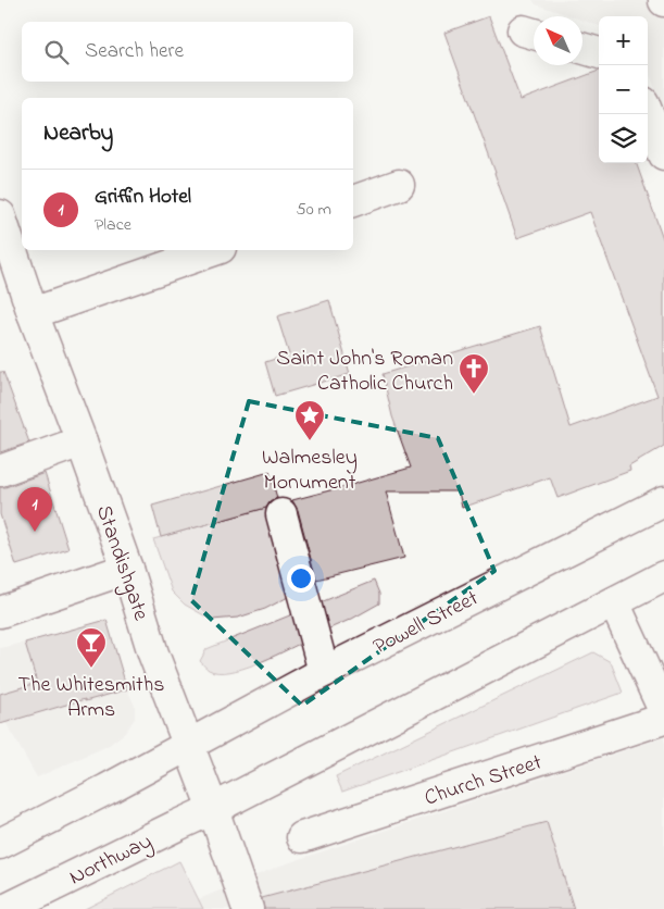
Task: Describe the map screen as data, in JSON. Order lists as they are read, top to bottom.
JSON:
{
  "streets": {
    "street": [
      "Standishgate",
      "Powell Street",
      "Church Street",
      "Northway"
    ]
  },
  "crossings": [
    ["Standishgate", "Powell Street"],
    ["Standishgate", "Northway"]
  ],
  "places": {
    "church": ["Saint John's Roman Catholic Church"],
    "place": ["Walmesley Monument"],
    "bar": ["The Whitesmiths Arms"]
  },
  "north": "top left",
  "page": {
    "map_buttons": ["+", "−"],
    "search": "Search here",
    "heading": "Nearby",
    "list": [
      {
        "mark": "1",
        "name": "Griffin Hotel",
        "note": "Place",
        "value": "50 m"
      }
    ],
    "pins": "1"
  }
}
